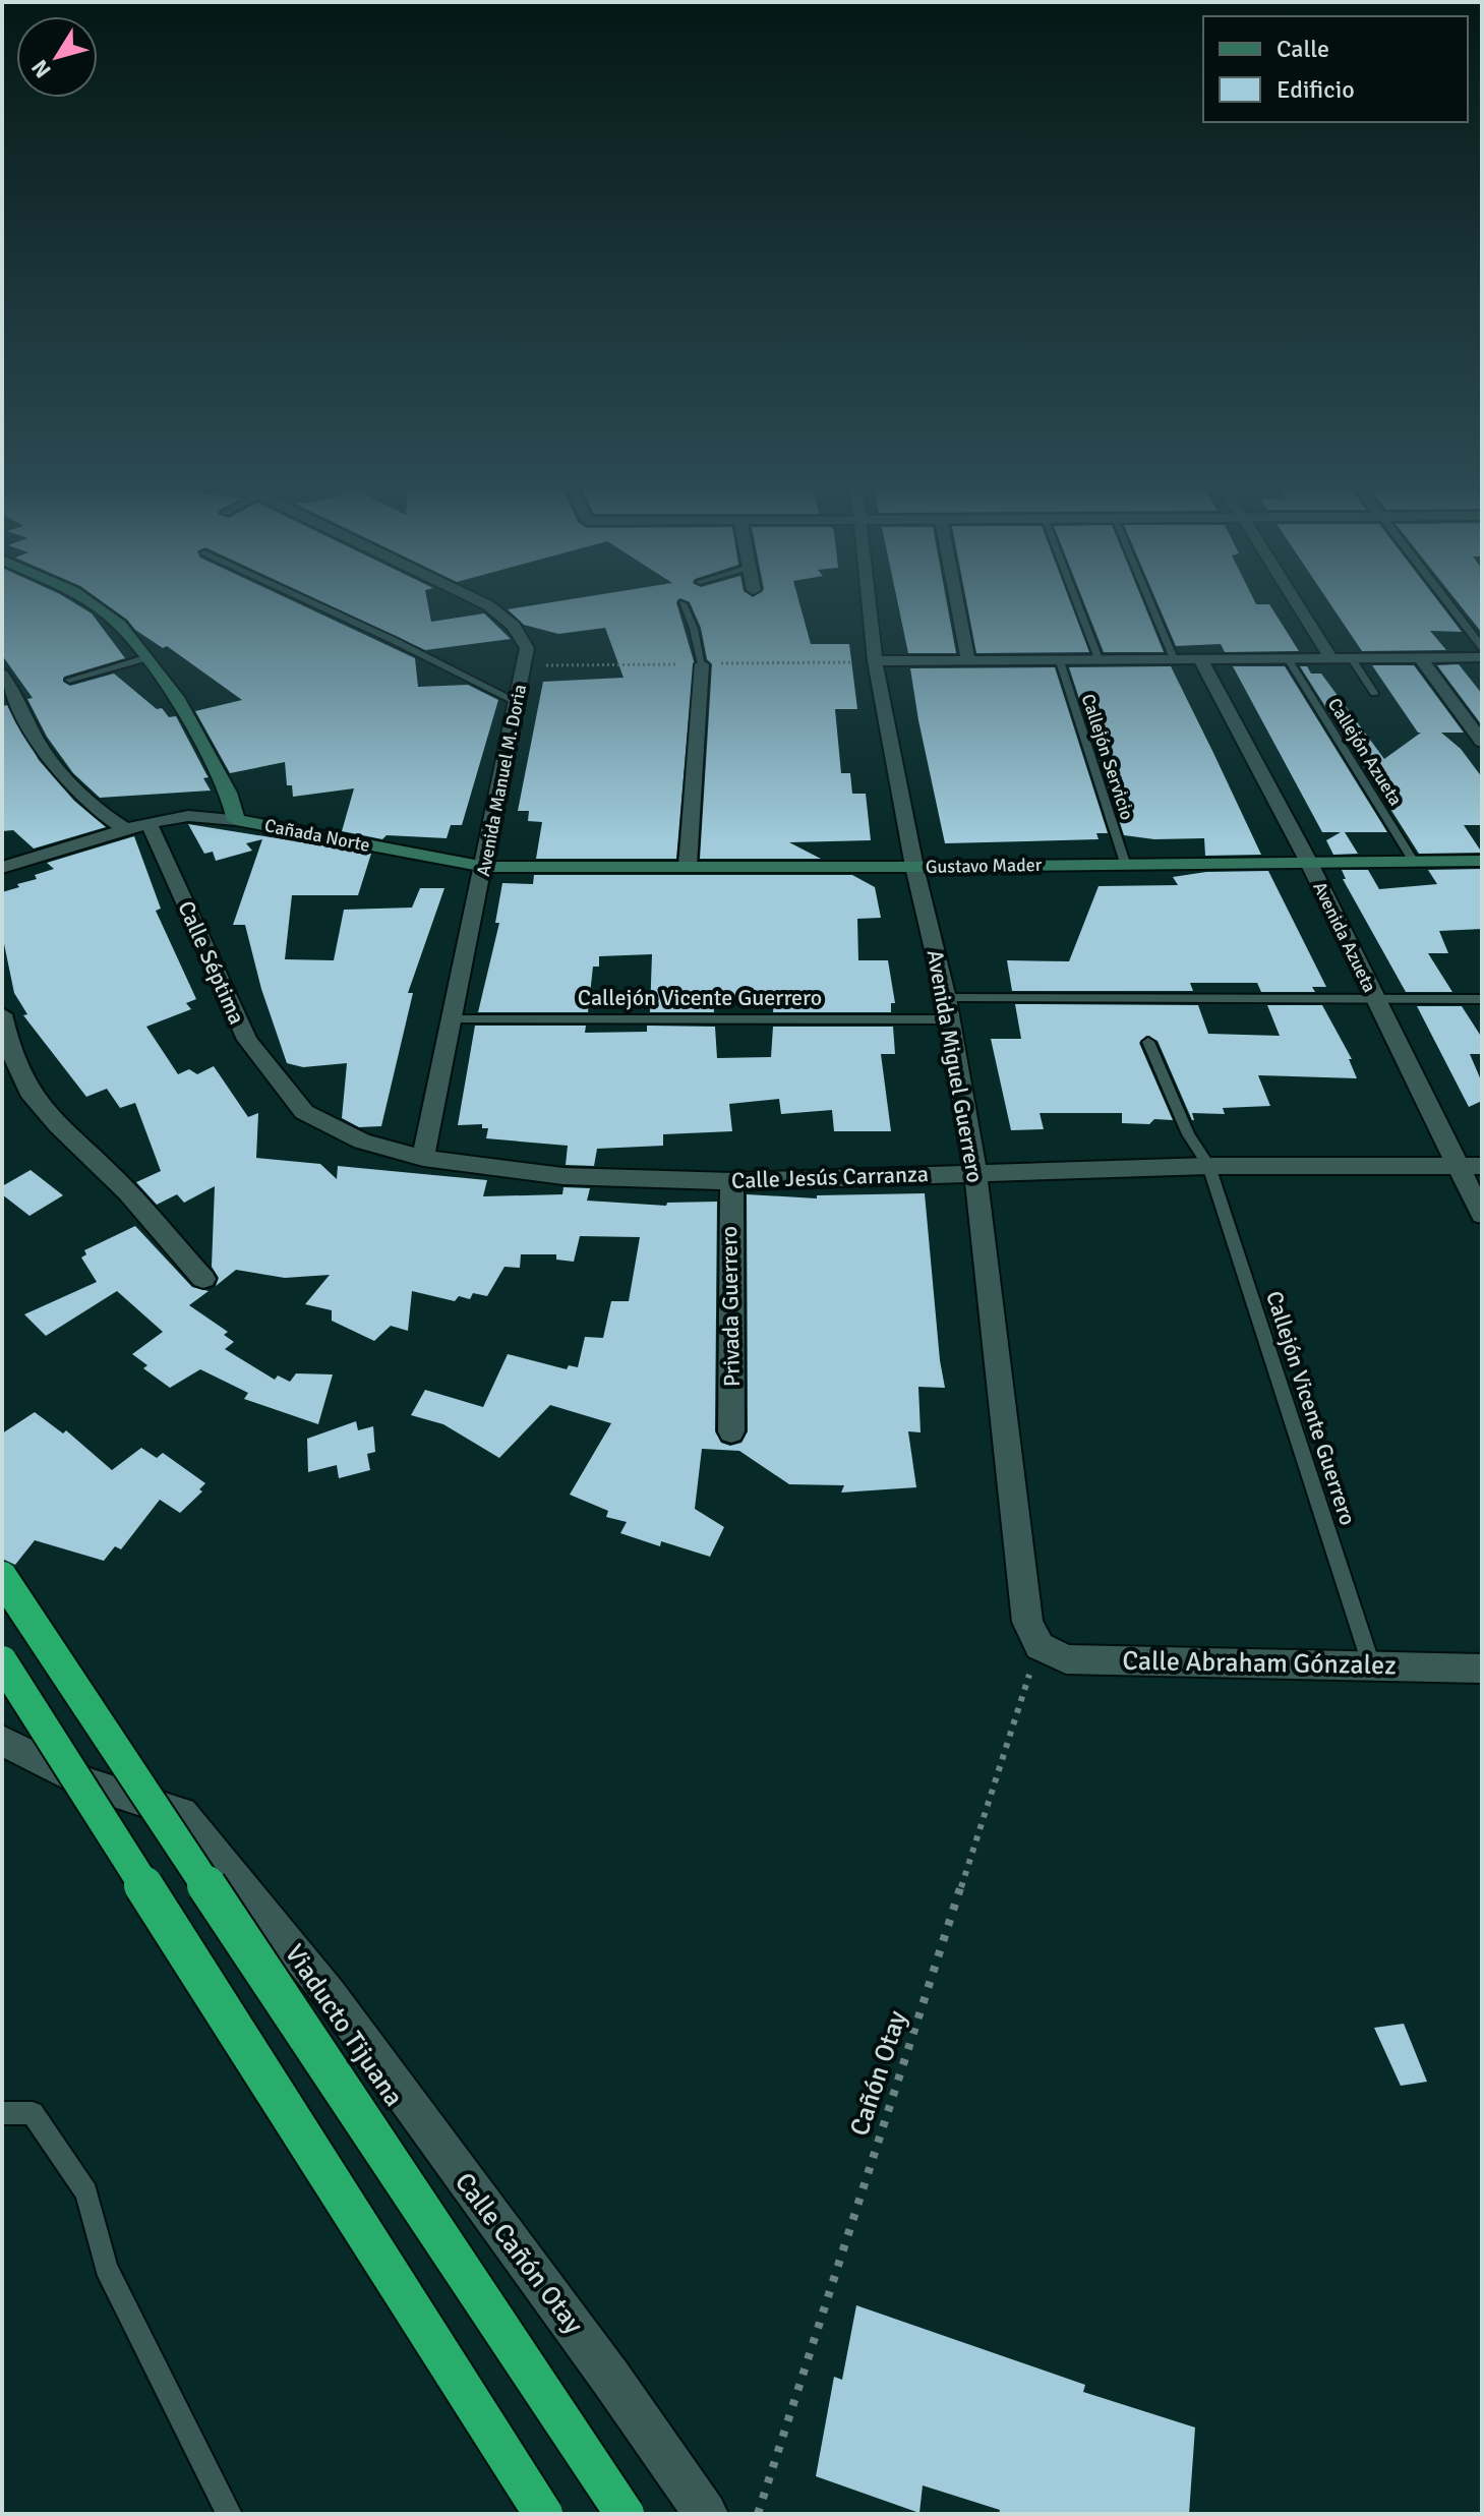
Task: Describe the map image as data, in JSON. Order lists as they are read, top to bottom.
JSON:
{
  "streets": {
    "highway": ["Viaducto Tijuana"],
    "street": [
      "Avenida Manuel M. Doria",
      "Cañada Norte",
      "Gustavo Mader",
      "Avenida Azueta",
      "Calle Séptima",
      "Avenida Miguel Guerrero",
      "Calle Jesús Carranza",
      "Privada Guerrero",
      "Calle Abraham Gónzalez",
      "Calle Cañón Otay"
    ],
    "lane": ["Callejón Azueta", "Callejón Servicio", "Callejón Vicente Guerrero"],
    "path": ["Cañón Otay"]
  },
  "crossings": [
    ["Callejón Azueta", "Gustavo Mader"],
    ["Callejón Servicio", "Gustavo Mader"],
    ["Avenida Manuel M. Doria", "Cañada Norte"],
    ["Avenida Manuel M. Doria", "Gustavo Mader"],
    ["Avenida Manuel M. Doria", "Calle Séptima"],
    ["Avenida Manuel M. Doria", "Callejón Vicente Guerrero"],
    ["Avenida Manuel M. Doria", "Calle Jesús Carranza"],
    ["Cañada Norte", "Gustavo Mader"],
    ["Cañada Norte", "Calle Séptima"],
    ["Gustavo Mader", "Avenida Azueta"],
    ["Gustavo Mader", "Avenida Miguel Guerrero"],
    ["Avenida Azueta", "Callejón Vicente Guerrero"],
    ["Avenida Azueta", "Calle Jesús Carranza"],
    ["Calle Séptima", "Calle Jesús Carranza"],
    ["Callejón Vicente Guerrero", "Avenida Miguel Guerrero"],
    ["Callejón Vicente Guerrero", "Calle Jesús Carranza"],
    ["Callejón Vicente Guerrero", "Calle Abraham Gónzalez"],
    ["Avenida Miguel Guerrero", "Calle Jesús Carranza"],
    ["Avenida Miguel Guerrero", "Calle Abraham Gónzalez"],
    ["Avenida Miguel Guerrero", "Cañón Otay"],
    ["Calle Jesús Carranza", "Privada Guerrero"],
    ["Calle Abraham Gónzalez", "Cañón Otay"]
  ],
  "legend": ["Calle", "Edificio"],
  "north": "bottom left"
}
